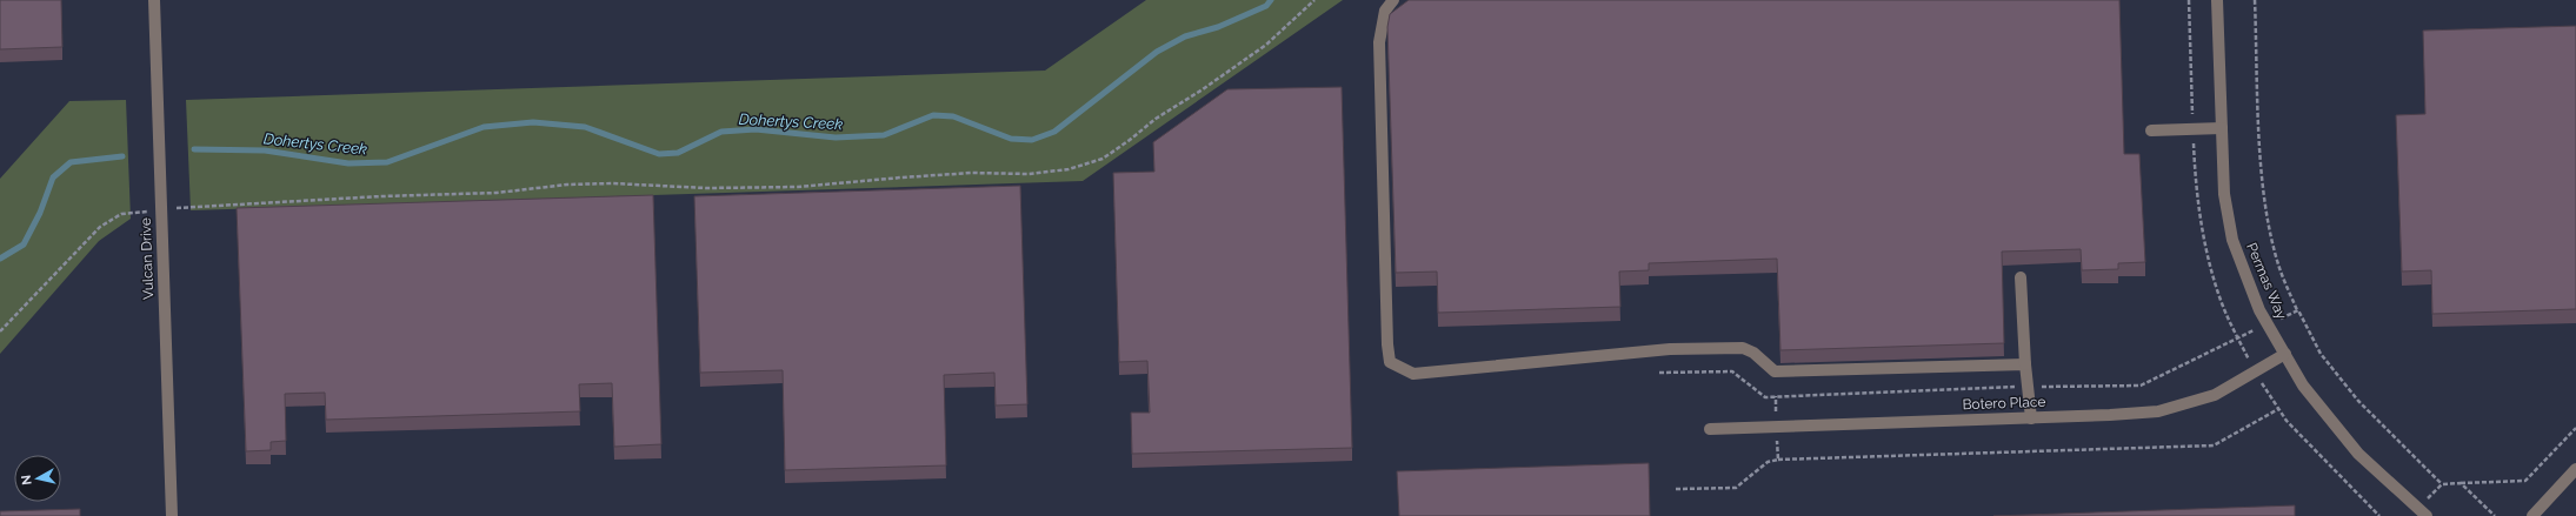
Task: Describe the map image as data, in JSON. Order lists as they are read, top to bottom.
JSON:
{
  "streets": {
    "street": ["Vulcan Drive", "Permas Way", "Botero Place"]
  },
  "crossings": [
    ["Permas Way", "Botero Place"]
  ],
  "water": ["Dohertys Creek"],
  "north": "left"
}
